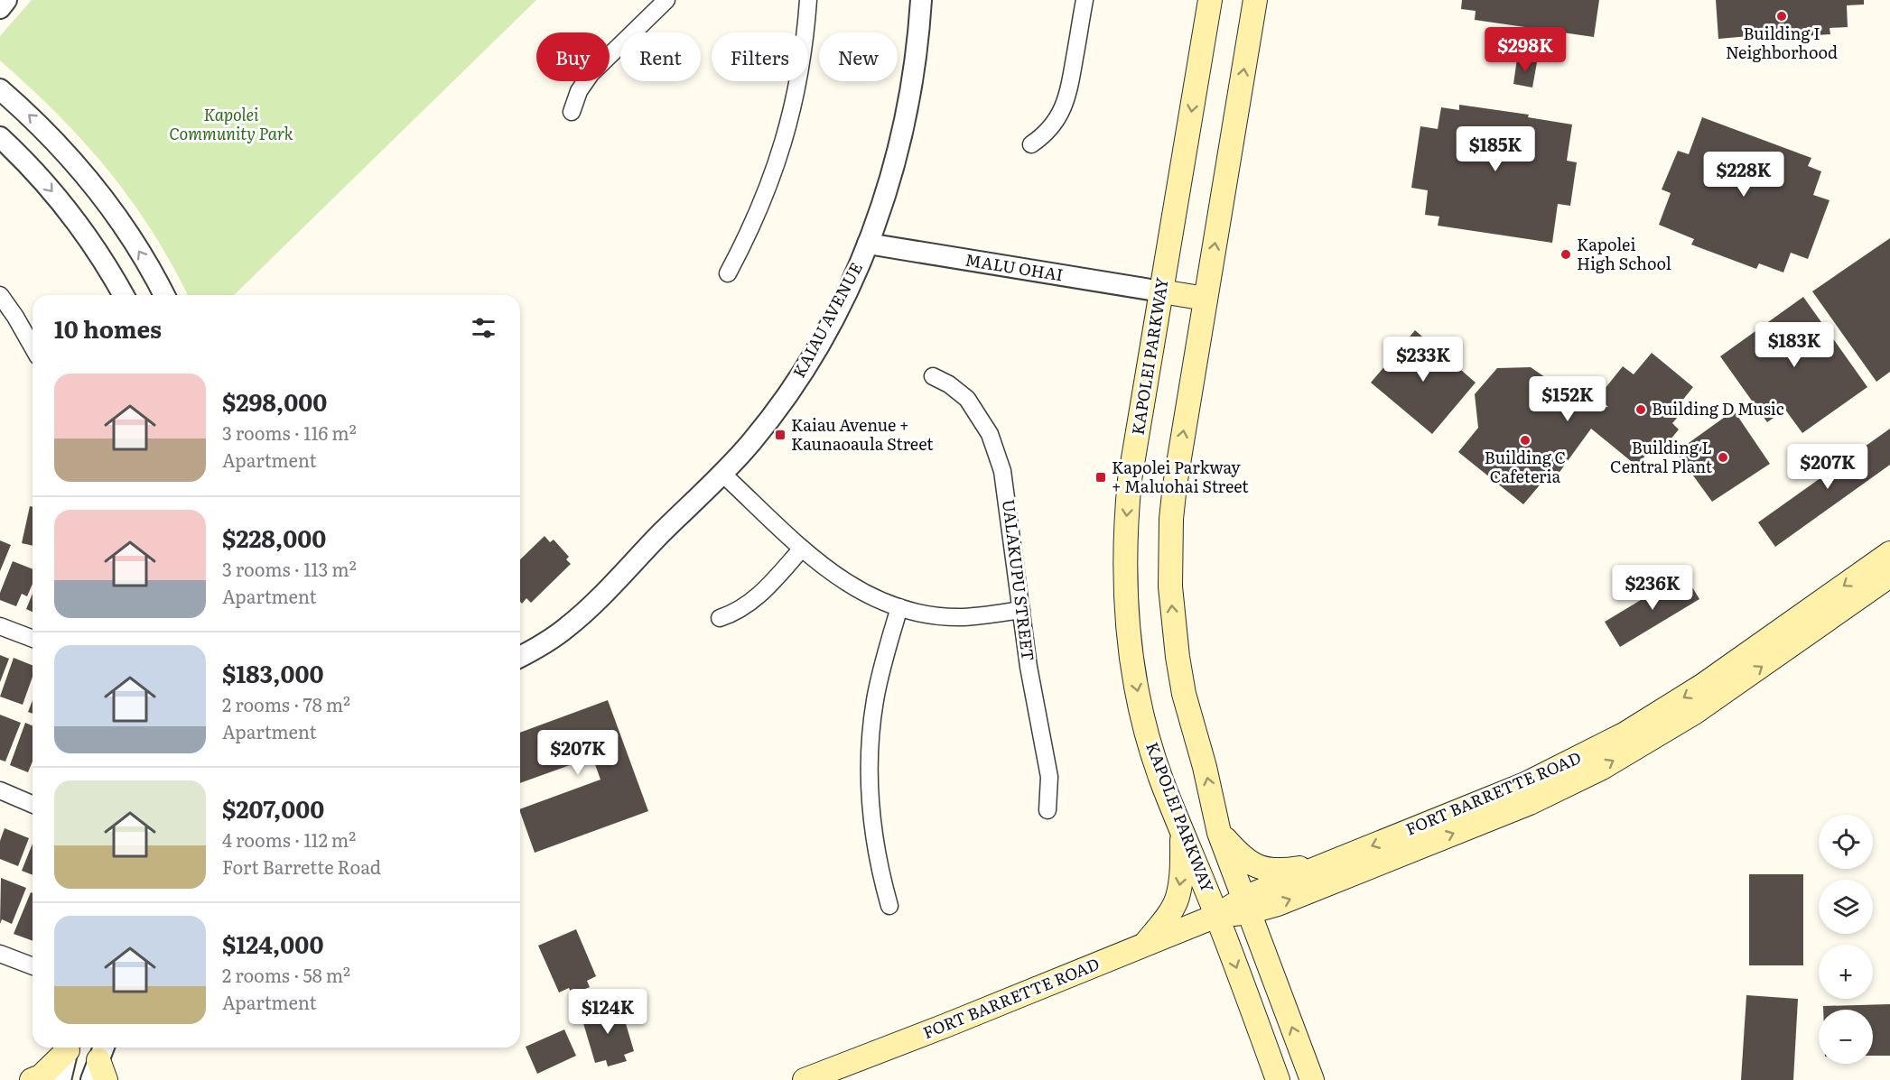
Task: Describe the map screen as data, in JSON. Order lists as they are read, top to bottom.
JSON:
{
  "streets": {
    "main road": ["KAPOLEI PARKWAY", "FORT BARRETTE ROAD"],
    "street": ["MALU OHAI", "KAIAU AVENUE", "UALAKUPU STREET"]
  },
  "crossings": [
    ["MALU OHAI", "KAIAU AVENUE"],
    ["MALU OHAI", "KAPOLEI PARKWAY"],
    ["KAPOLEI PARKWAY", "FORT BARRETTE ROAD"]
  ],
  "parks": ["Kapolei Community Park"],
  "places": {
    "other": [
      "Building I Neighborhood",
      "Kapolei High School",
      "Building D Music",
      "Building C Cafeteria",
      "Building L Central Plant"
    ],
    "transit": ["Kaiau Avenue + Kaunaoaula Street", "Kapolei Parkway + Maluohai Street"]
  },
  "page": {
    "price": [
      "$298K",
      "$185K",
      "$228K",
      "$183K",
      "$233K",
      "$152K",
      "$207K",
      "$236K",
      "$207K",
      "$124K"
    ],
    "chip": [
      "Buy",
      "Rent",
      "Filters",
      "New"
    ],
    "heading": "10 homes",
    "list": [
      {
        "name": "$298,000",
        "note": "3 rooms · 116 m² · Apartment"
      },
      {
        "name": "$228,000",
        "note": "3 rooms · 113 m² · Apartment"
      },
      {
        "name": "$183,000",
        "note": "2 rooms · 78 m² · Apartment"
      },
      {
        "name": "$207,000",
        "note": "4 rooms · 112 m² · Fort Barrette Road"
      },
      {
        "name": "$124,000",
        "note": "2 rooms · 58 m² · Apartment"
      }
    ],
    "map_buttons": ["+", "−"]
  }
}
